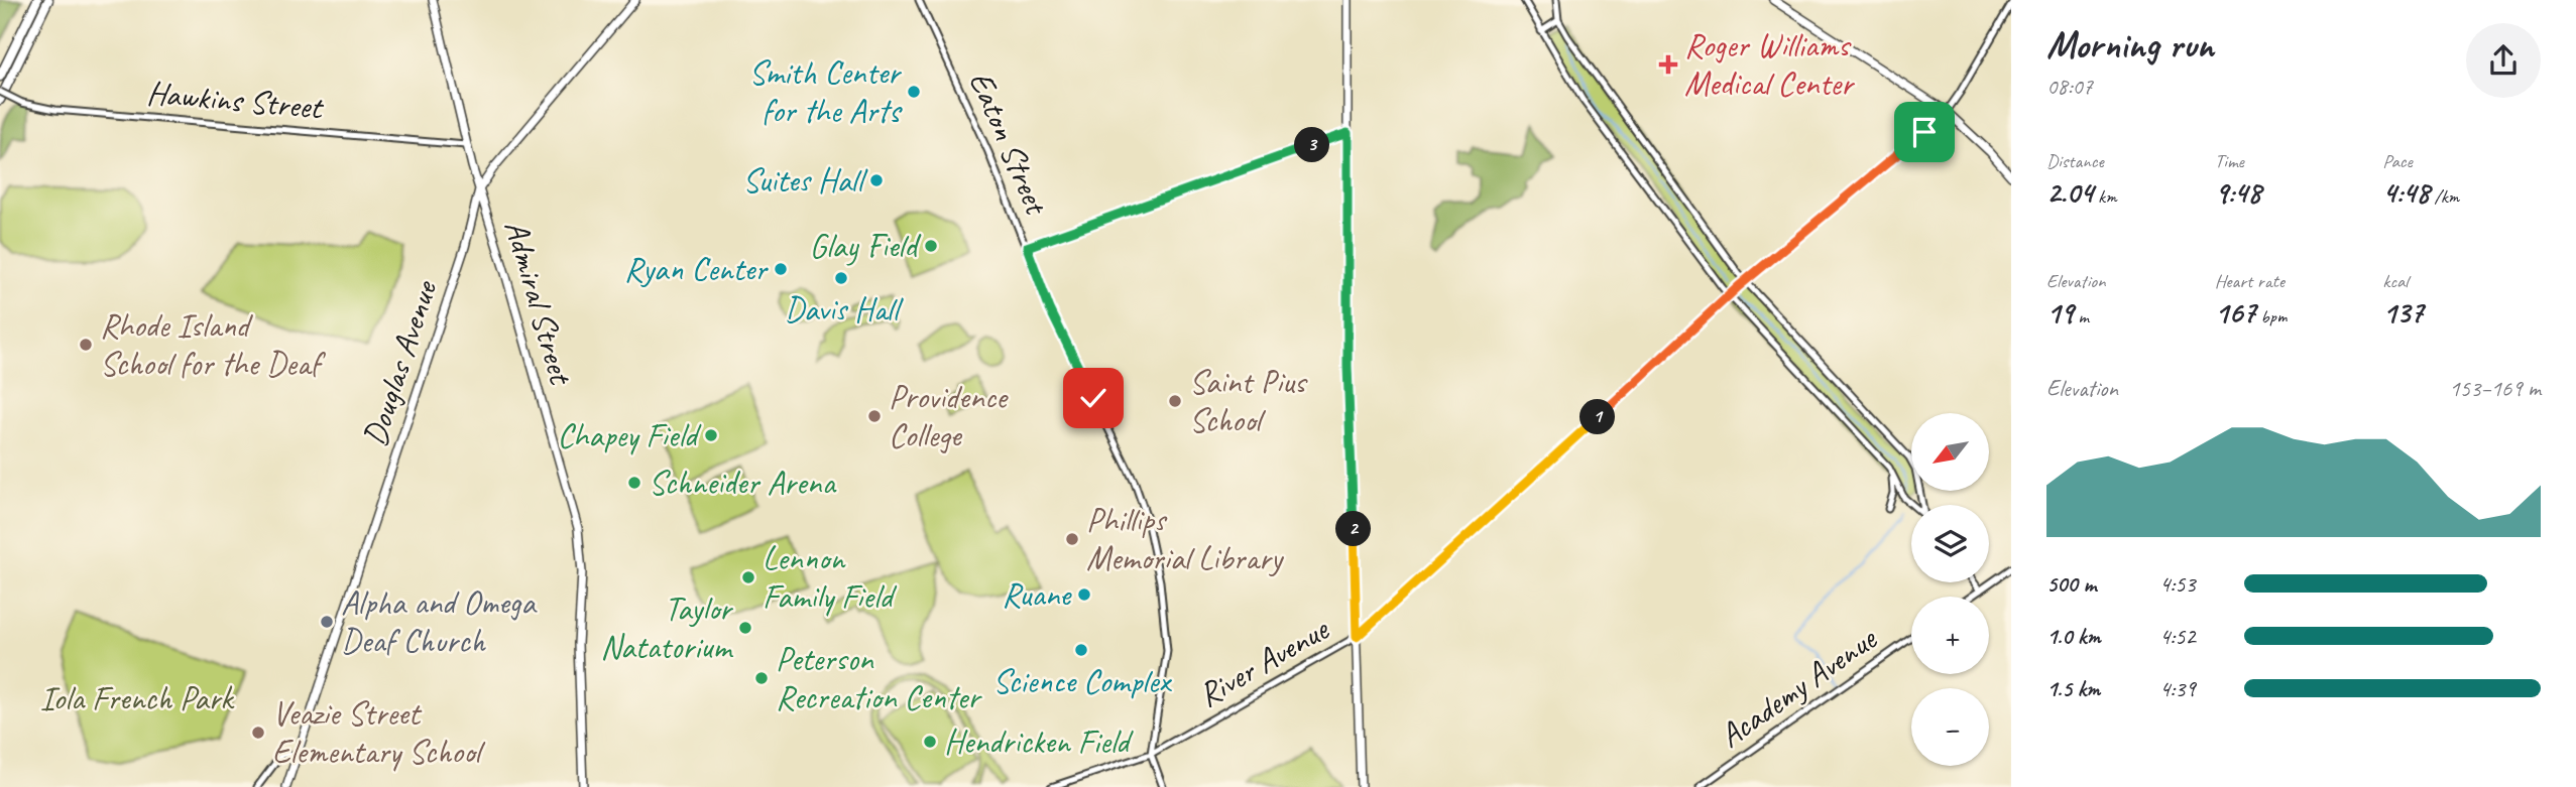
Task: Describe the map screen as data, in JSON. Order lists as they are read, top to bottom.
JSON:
{
  "streets": {
    "main road": ["Admiral Street", "Douglas Avenue"],
    "street": [
      "Hawkins Street",
      "Eaton Street",
      "River Avenue",
      "Academy Avenue"
    ]
  },
  "crossings": [
    ["Hawkins Street", "Admiral Street"],
    ["Eaton Street", "River Avenue"],
    ["Admiral Street", "Douglas Avenue"]
  ],
  "parks": ["Iola French Park"],
  "places": {
    "health": ["Roger Williams Medical Center"],
    "other": [
      "Smith Center for the Arts",
      "Suites Hall",
      "Glay Field",
      "Ryan Center",
      "Davis Hall",
      "Rhode Island School for the Deaf",
      "Saint Pius School",
      "Providence College",
      "Chapey Field",
      "Schneider Arena",
      "Phillips Memorial Library",
      "Lennon Family Field",
      "Ruane",
      "Alpha and Omega Deaf Church",
      "Taylor Natatorium",
      "Science Complex",
      "Peterson Recreation Center",
      "Veazie Street Elementary School",
      "Hendricken Field"
    ]
  },
  "north": "bottom left",
  "page": {
    "heading": ["Morning run", "08:07"],
    "stats": [
      ["Distance", "2.04 km"],
      ["Time", "9:48"],
      ["Pace", "4:48 /km"],
      ["Elevation", "19 m"],
      ["Heart rate", "167 bpm"],
      ["kcal", "137"]
    ],
    "pins": ["3", "1", "2"],
    "chart": ["Elevation", "153–169 m"],
    "map_buttons": ["+", "−"],
    "list": [
      {
        "name": "500 m",
        "note": "4:53"
      },
      {
        "name": "1.0 km",
        "note": "4:52"
      },
      {
        "name": "1.5 km",
        "note": "4:39"
      }
    ]
  }
}
